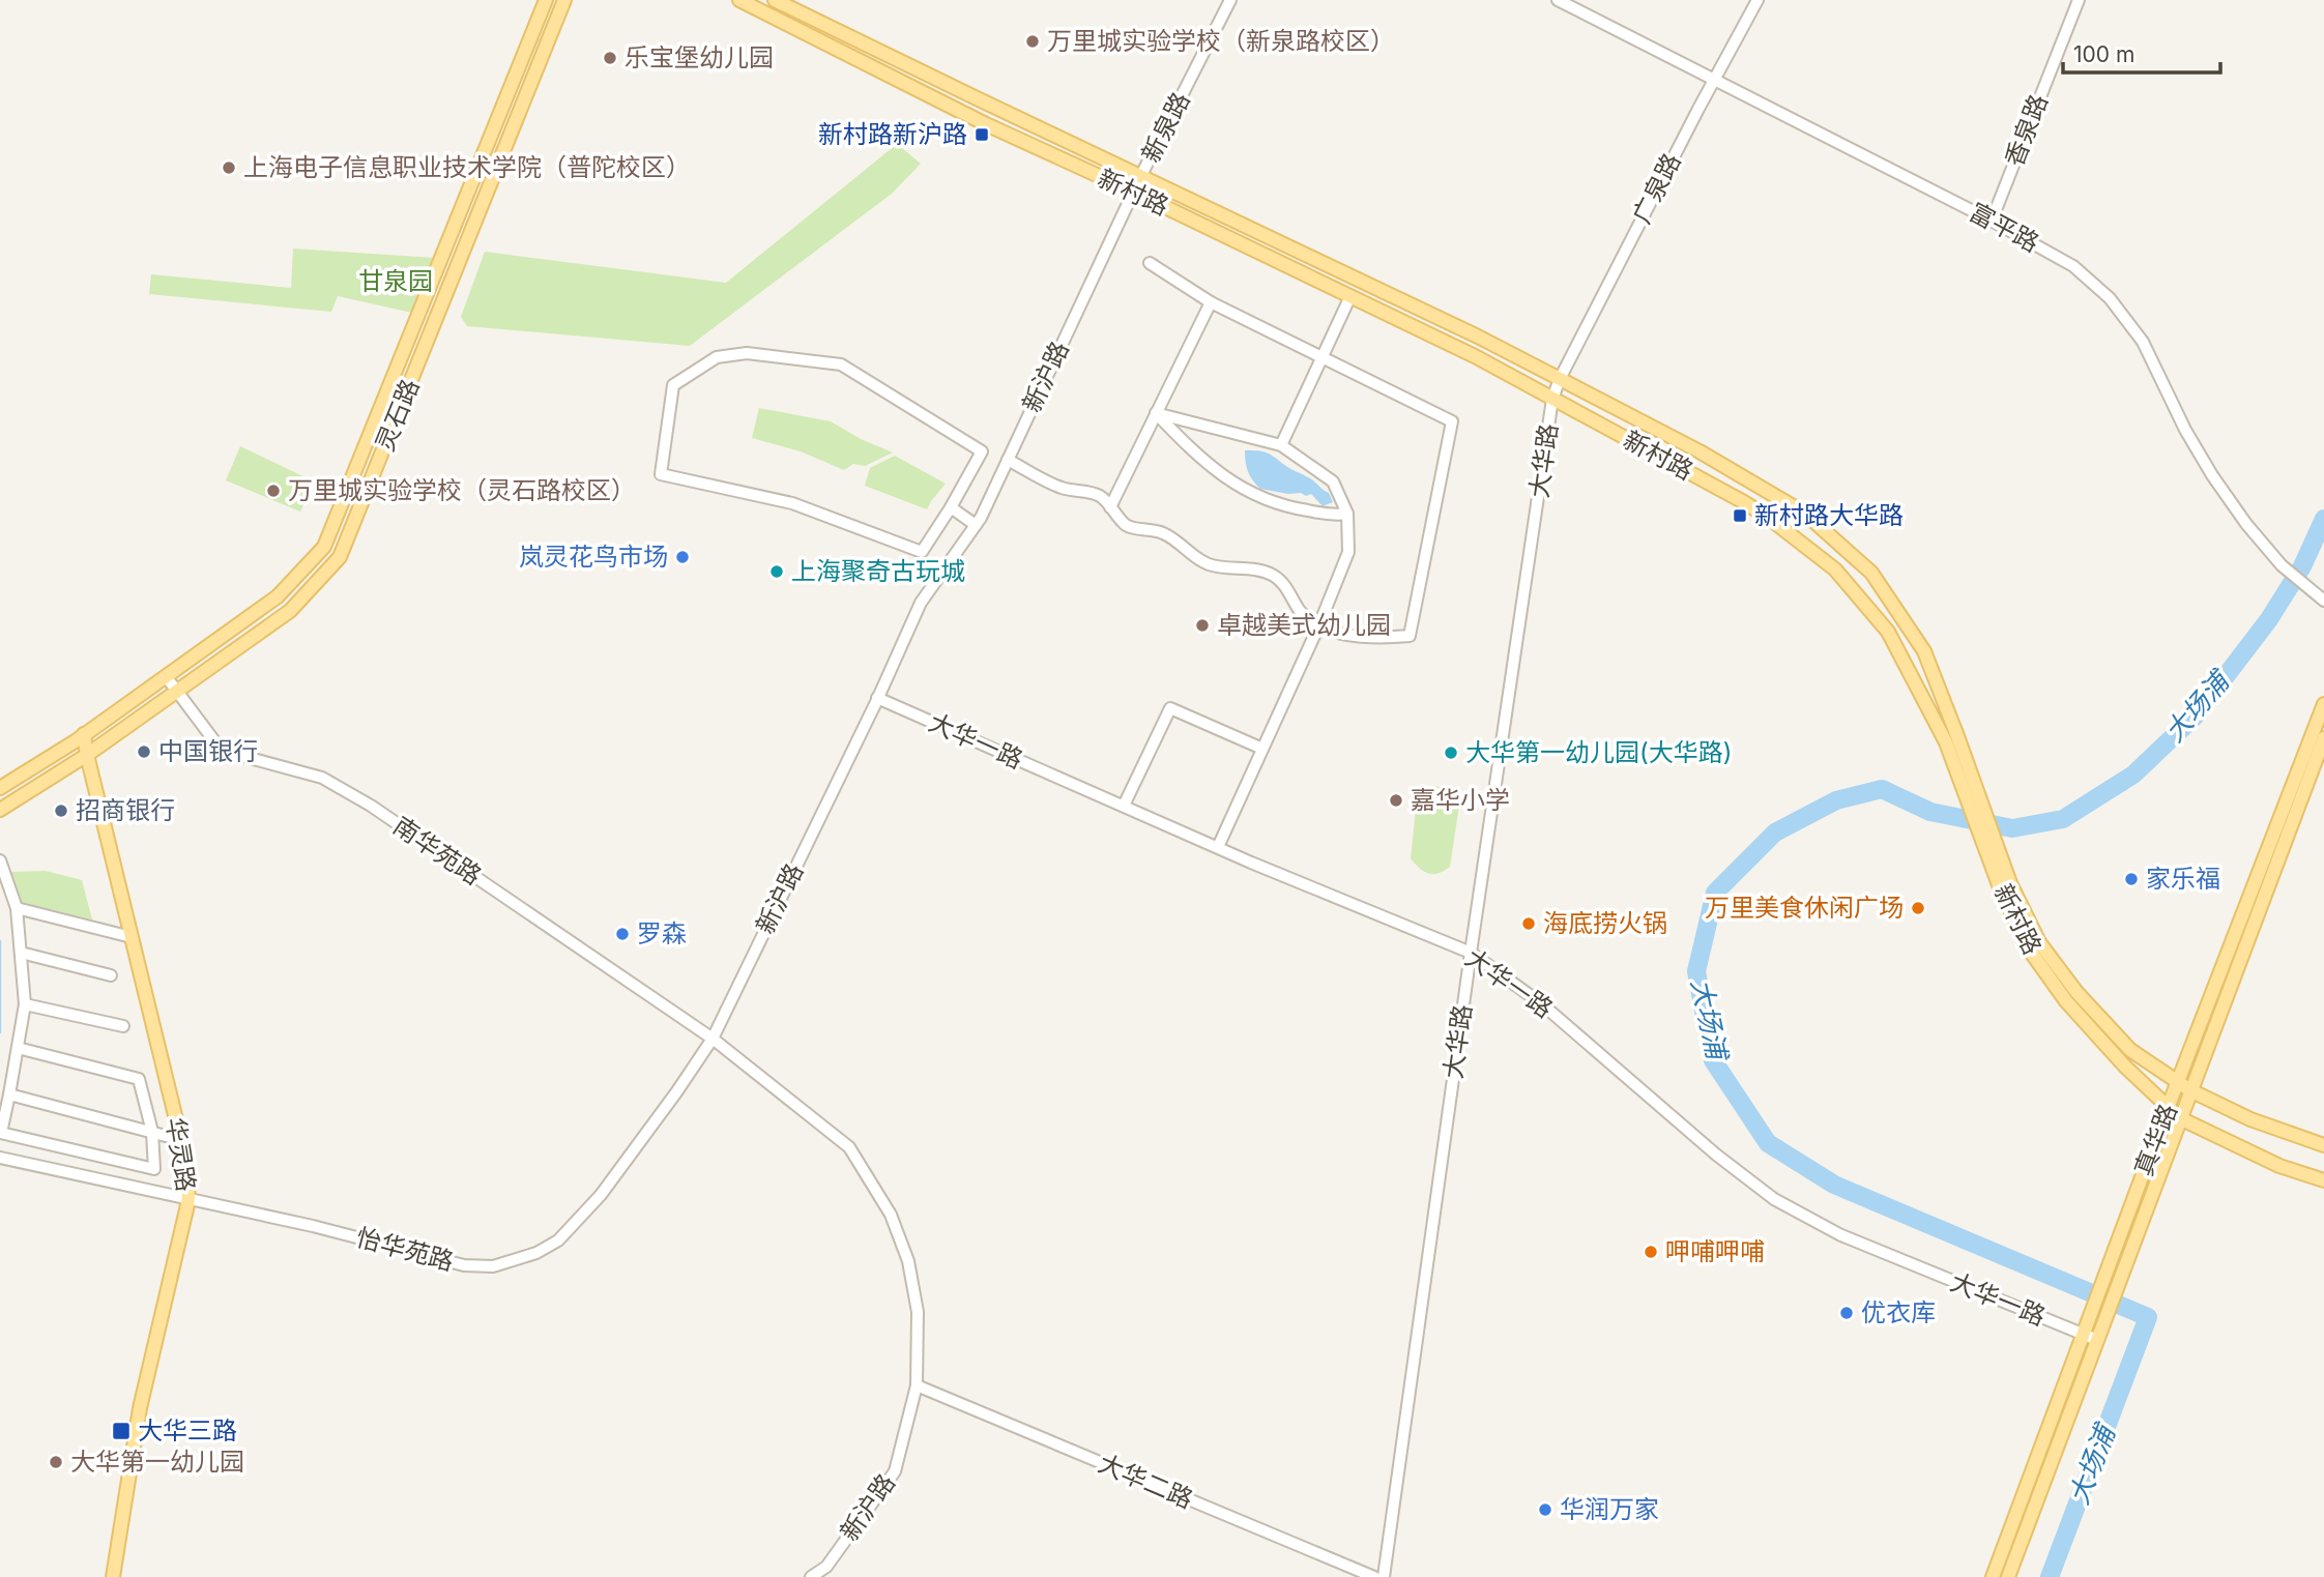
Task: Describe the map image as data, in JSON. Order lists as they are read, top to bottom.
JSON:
{
  "streets": {
    "main road": [
      "新村路",
      "灵石路",
      "真华路",
      "华灵路"
    ],
    "street": [
      "新泉路",
      "香泉路",
      "广泉路",
      "富平路",
      "新沪路",
      "大华路",
      "大华一路",
      "南华苑路",
      "怡华苑路",
      "大华二路"
    ]
  },
  "crossings": [
    ["新泉路", "新村路"],
    ["新泉路", "新沪路"],
    ["香泉路", "富平路"],
    ["广泉路", "新村路"],
    ["广泉路", "富平路"],
    ["广泉路", "大华路"],
    ["新村路", "新沪路"],
    ["新村路", "大华路"],
    ["新村路", "真华路"],
    ["新沪路", "大华一路"],
    ["新沪路", "南华苑路"],
    ["新沪路", "怡华苑路"],
    ["新沪路", "大华二路"],
    ["灵石路", "南华苑路"],
    ["灵石路", "华灵路"],
    ["大华路", "大华一路"],
    ["大华一路", "真华路"],
    ["南华苑路", "怡华苑路"],
    ["华灵路", "怡华苑路"]
  ],
  "water": ["大场浦"],
  "parks": ["甘泉园"],
  "places": {
    "other": [
      "万里城实验学校（新泉路校区）",
      "乐宝堡幼儿园",
      "上海电子信息职业技术学院（普陀校区）",
      "万里城实验学校（灵石路校区）",
      "岚灵花鸟市场",
      "上海聚奇古玩城",
      "卓越美式幼儿园",
      "中国银行",
      "大华第一幼儿园(大华路)",
      "嘉华小学",
      "招商银行",
      "家乐福",
      "万里美食休闲广场",
      "海底捞火锅",
      "罗森",
      "呷哺呷哺",
      "优衣库",
      "大华第一幼儿园",
      "华润万家"
    ],
    "transit": ["新村路新沪路", "新村路大华路", "大华三路"]
  },
  "scale_bar": "100 m"
}
